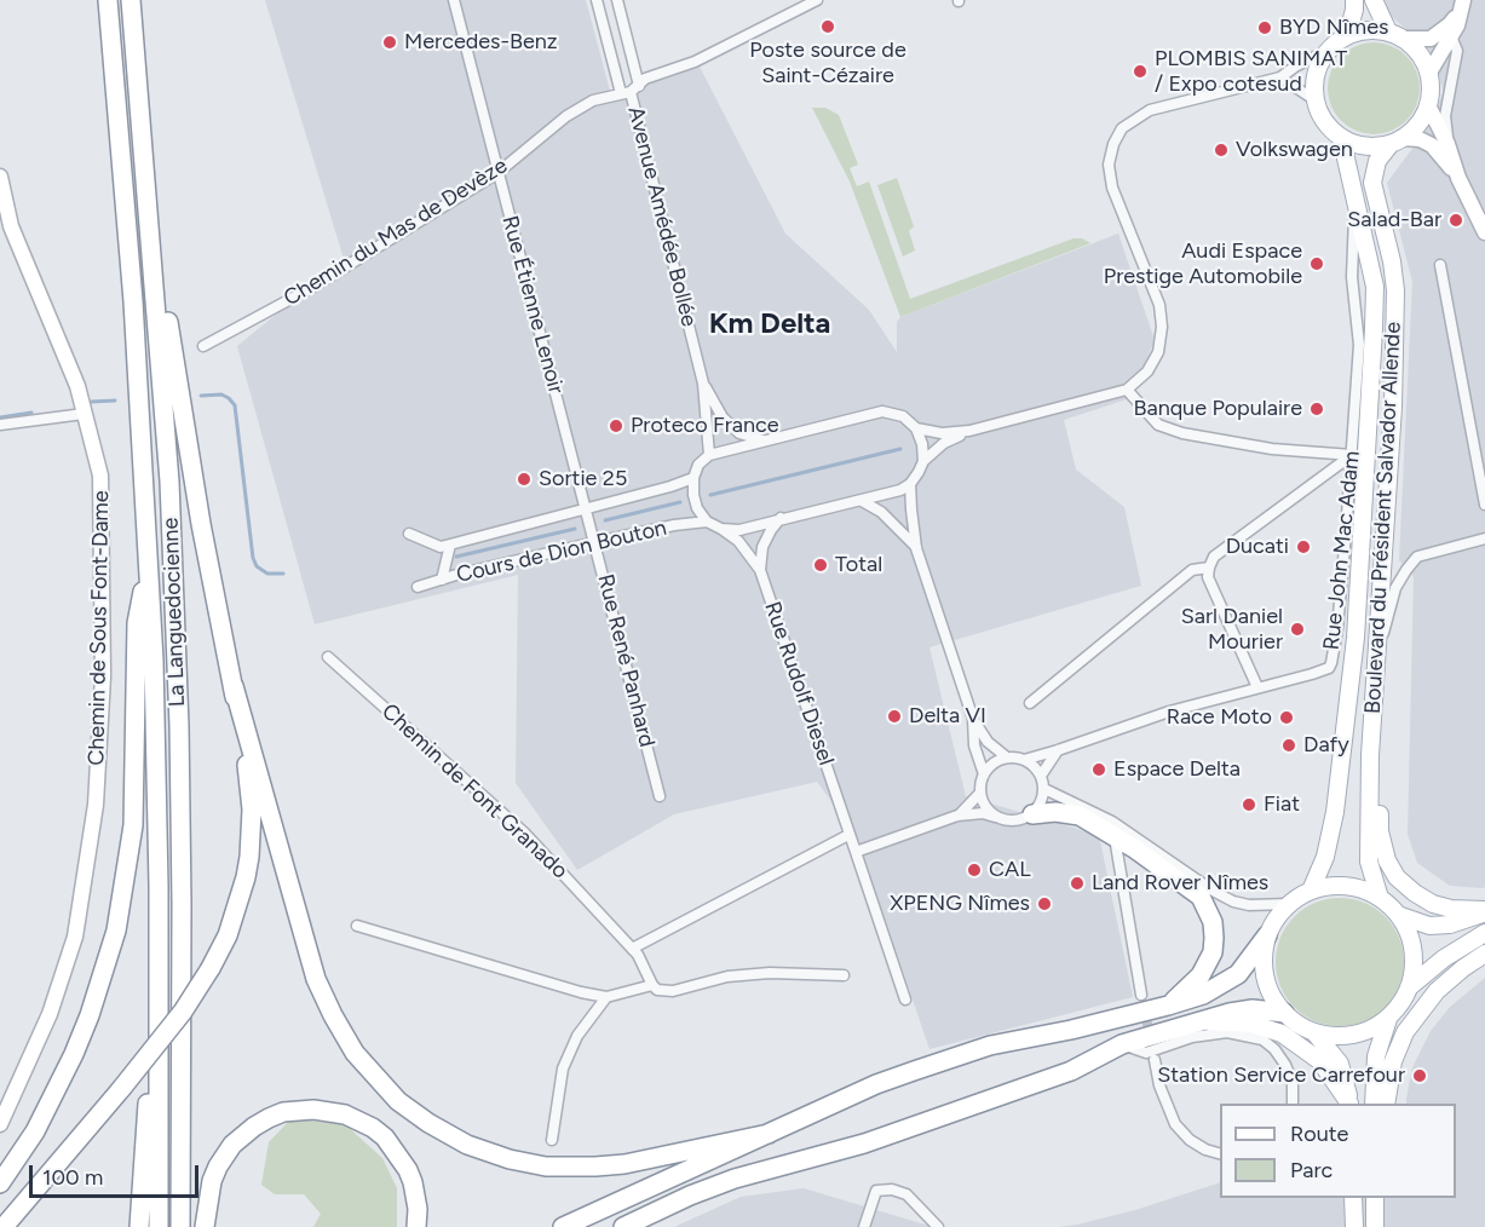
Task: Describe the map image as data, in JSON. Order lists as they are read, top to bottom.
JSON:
{
  "streets": {
    "highway": ["La Languedocienne"],
    "main road": ["Boulevard du Président Salvador Allende"],
    "street": [
      "Avenue Amédée Bollée",
      "Chemin du Mas de Devèze",
      "Rue Étienne Lenoir",
      "Rue John Mac Adam",
      "Cours de Dion Bouton",
      "Chemin de Sous Font-Dame",
      "Rue René Panhard",
      "Rue Rudolf Diesel",
      "Chemin de Font Granado"
    ]
  },
  "crossings": [
    ["Avenue Amédée Bollée", "Chemin du Mas de Devèze"],
    ["Chemin du Mas de Devèze", "Rue Étienne Lenoir"],
    ["Rue Étienne Lenoir", "Cours de Dion Bouton"],
    ["Rue Étienne Lenoir", "Rue René Panhard"],
    ["Boulevard du Président Salvador Allende", "Rue John Mac Adam"],
    ["Cours de Dion Bouton", "Rue René Panhard"],
    ["Cours de Dion Bouton", "Rue Rudolf Diesel"]
  ],
  "districts": ["Km Delta"],
  "places": [
    "Poste source de Saint-Cézaire",
    "BYD Nîmes",
    "Mercedes-Benz",
    "PLOMBIS SANIMAT / Expo cotesud",
    "Volkswagen",
    "Salad-Bar",
    "Audi Espace Prestige Automobile",
    "Banque Populaire",
    "Proteco France",
    "Sortie 25",
    "Ducati",
    "Total",
    "Sarl Daniel Mourier",
    "Delta VI",
    "Race Moto",
    "Dafy",
    "Espace Delta",
    "Fiat",
    "CAL",
    "Land Rover Nîmes",
    "XPENG Nîmes",
    "Station Service Carrefour"
  ],
  "legend": ["Route", "Parc"],
  "scale_bar": "100 m"
}
